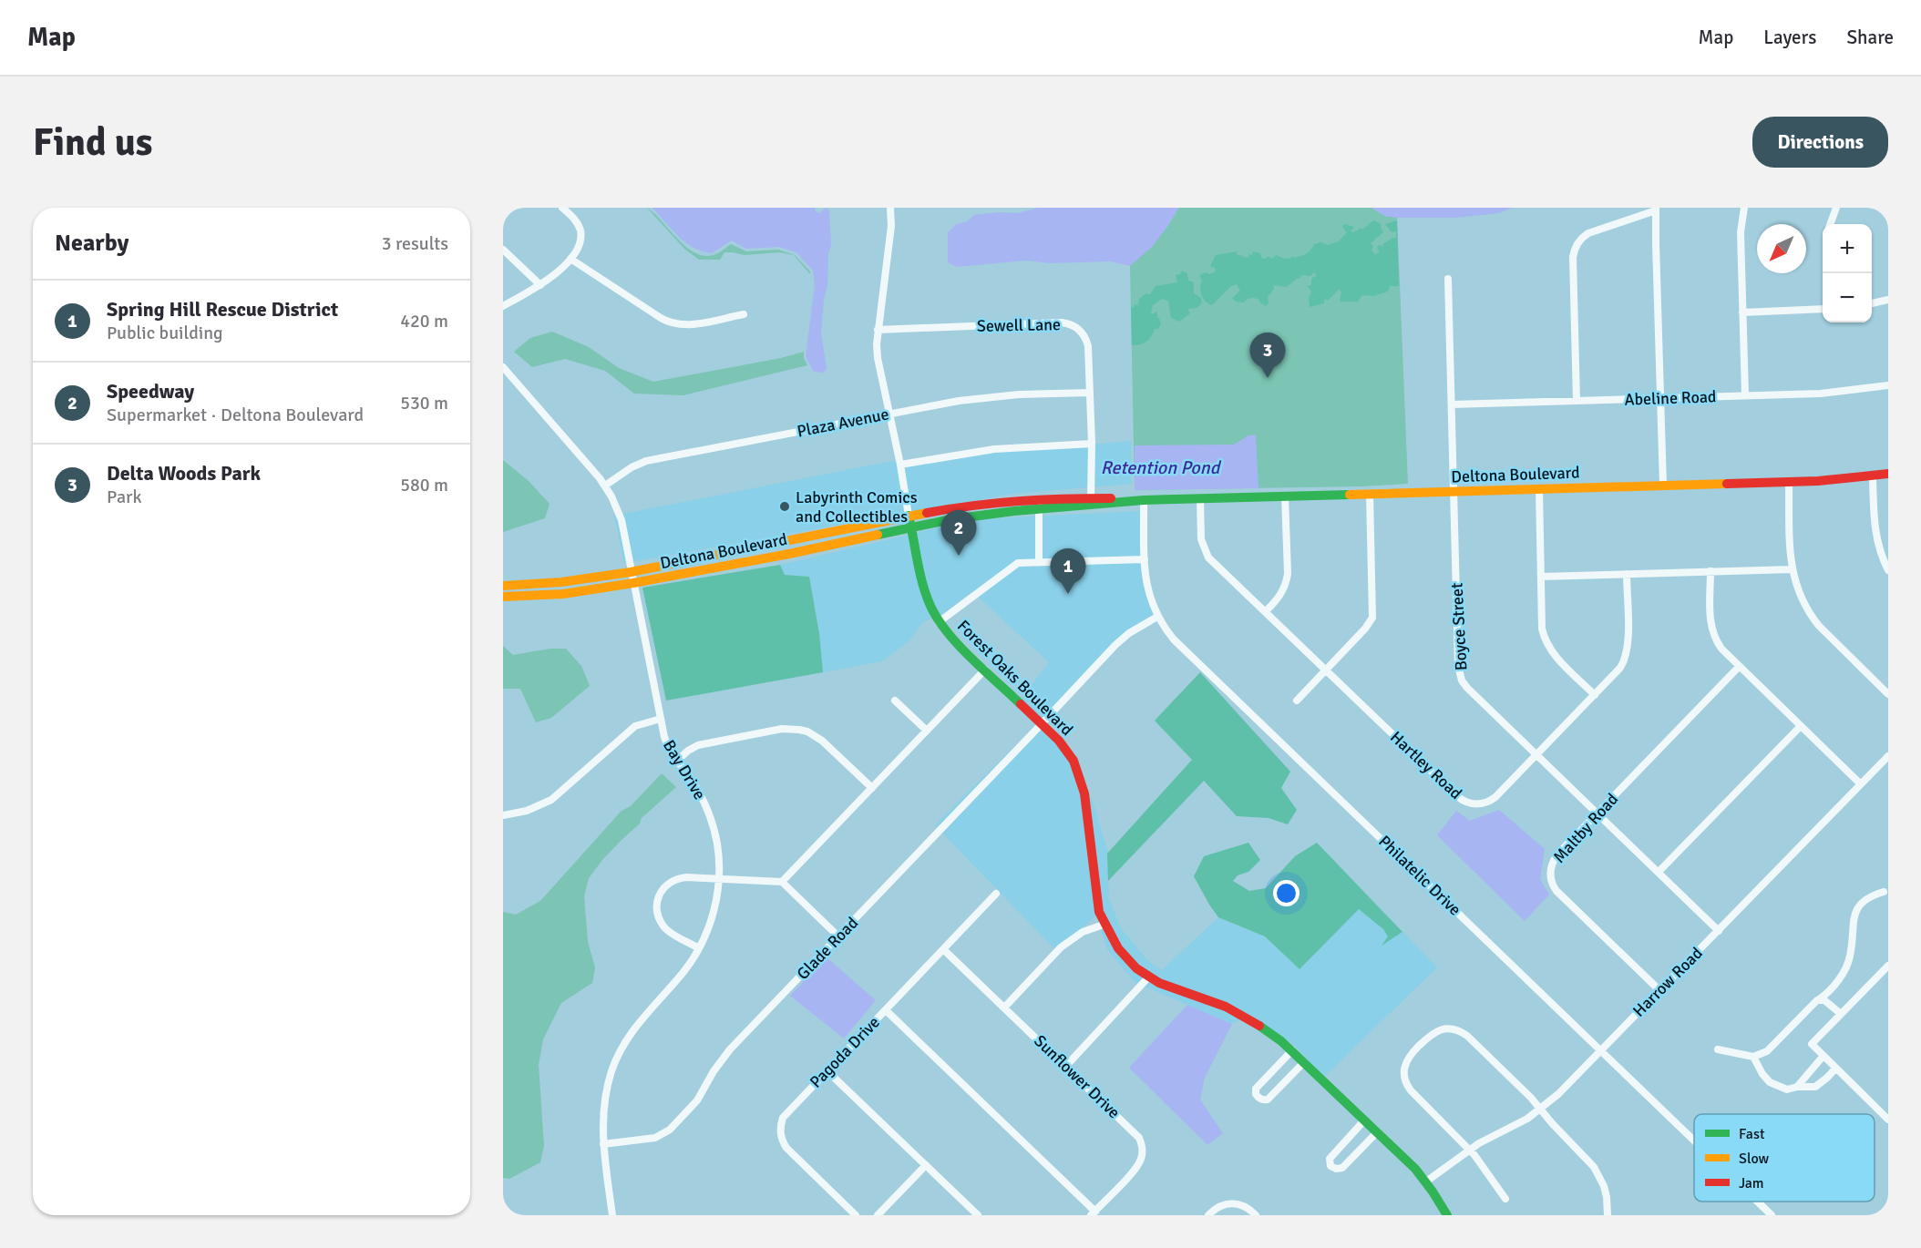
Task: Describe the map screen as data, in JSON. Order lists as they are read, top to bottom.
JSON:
{
  "streets": {
    "main road": ["Deltona Boulevard", "Forest Oaks Boulevard"],
    "street": [
      "Sewell Lane",
      "Abeline Road",
      "Plaza Avenue",
      "Boyce Street",
      "Hartley Road",
      "Bay Drive",
      "Maltby Road",
      "Philatelic Drive",
      "Glade Road",
      "Harrow Road",
      "Pagoda Drive",
      "Sunflower Drive"
    ]
  },
  "crossings": [
    ["Sewell Lane", "Plaza Avenue"],
    ["Sewell Lane", "Deltona Boulevard"],
    ["Abeline Road", "Boyce Street"],
    ["Plaza Avenue", "Bay Drive"],
    ["Deltona Boulevard", "Boyce Street"],
    ["Deltona Boulevard", "Forest Oaks Boulevard"],
    ["Deltona Boulevard", "Hartley Road"],
    ["Deltona Boulevard", "Bay Drive"],
    ["Deltona Boulevard", "Philatelic Drive"],
    ["Boyce Street", "Hartley Road"],
    ["Boyce Street", "Maltby Road"],
    ["Boyce Street", "Harrow Road"],
    ["Forest Oaks Boulevard", "Glade Road"],
    ["Forest Oaks Boulevard", "Harrow Road"],
    ["Bay Drive", "Glade Road"],
    ["Maltby Road", "Harrow Road"],
    ["Philatelic Drive", "Glade Road"],
    ["Philatelic Drive", "Harrow Road"],
    ["Pagoda Drive", "Sunflower Drive"]
  ],
  "water": ["Retention Pond"],
  "places": ["Labyrinth Comics and Collectibles"],
  "legend": ["Fast", "Slow", "Jam"],
  "north": "bottom left",
  "page": {
    "header": "Map",
    "nav": ["Map", "Layers", "Share"],
    "buttons": "Directions",
    "title": "Find us",
    "heading": ["Nearby", "3 results"],
    "map_buttons": ["+", "−"],
    "list": [
      {
        "mark": "1",
        "name": "Spring Hill Rescue District",
        "note": "Public building",
        "value": "420 m"
      },
      {
        "mark": "2",
        "name": "Speedway",
        "note": "Supermarket · Deltona Boulevard",
        "value": "530 m"
      },
      {
        "mark": "3",
        "name": "Delta Woods Park",
        "note": "Park",
        "value": "580 m"
      }
    ],
    "pins": ["3", "2", "1"]
  }
}
